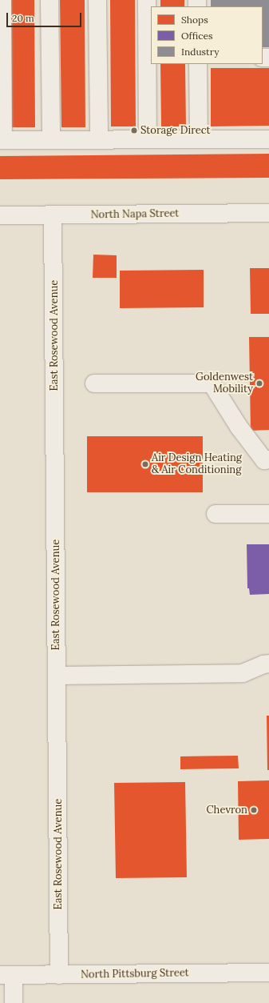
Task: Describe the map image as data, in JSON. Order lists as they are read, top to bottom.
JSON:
{
  "streets": {
    "street": ["North Napa Street", "East Rosewood Avenue", "North Pittsburg Street"]
  },
  "crossings": [
    ["North Napa Street", "East Rosewood Avenue"],
    ["East Rosewood Avenue", "North Pittsburg Street"]
  ],
  "places": [
    "Storage Direct",
    "Goldenwest Mobility",
    "Air Design Heating & Air Conditioning",
    "Chevron"
  ],
  "legend": ["Shops", "Offices", "Industry"],
  "scale_bar": "20 m"
}
